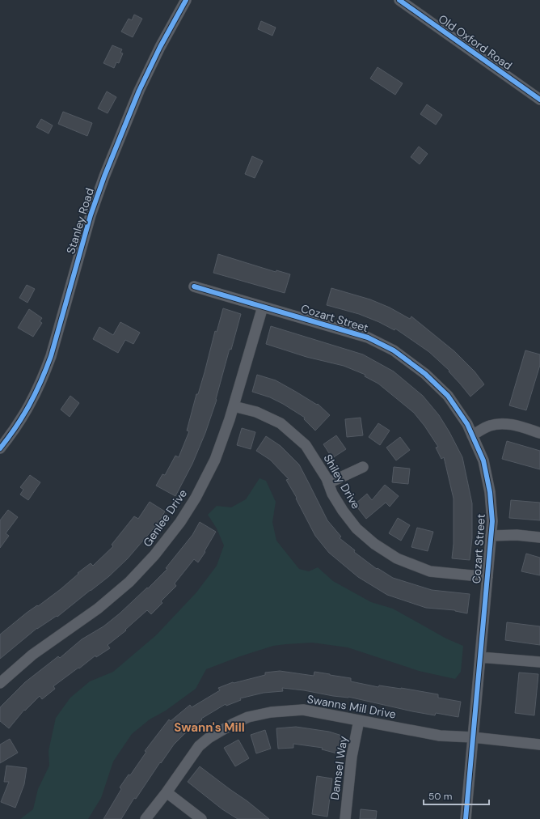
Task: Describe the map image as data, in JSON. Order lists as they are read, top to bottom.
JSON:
{
  "streets": {
    "street": [
      "Old Oxford Road",
      "Stanley Road",
      "Cozart Street",
      "Shiley Drive",
      "Genlee Drive",
      "Swanns Mill Drive",
      "Damsel Way"
    ]
  },
  "crossings": [
    ["Cozart Street", "Shiley Drive"],
    ["Cozart Street", "Genlee Drive"],
    ["Cozart Street", "Swanns Mill Drive"],
    ["Shiley Drive", "Genlee Drive"],
    ["Swanns Mill Drive", "Damsel Way"]
  ],
  "districts": ["Swann's Mill"],
  "scale_bar": "50 m"
}
